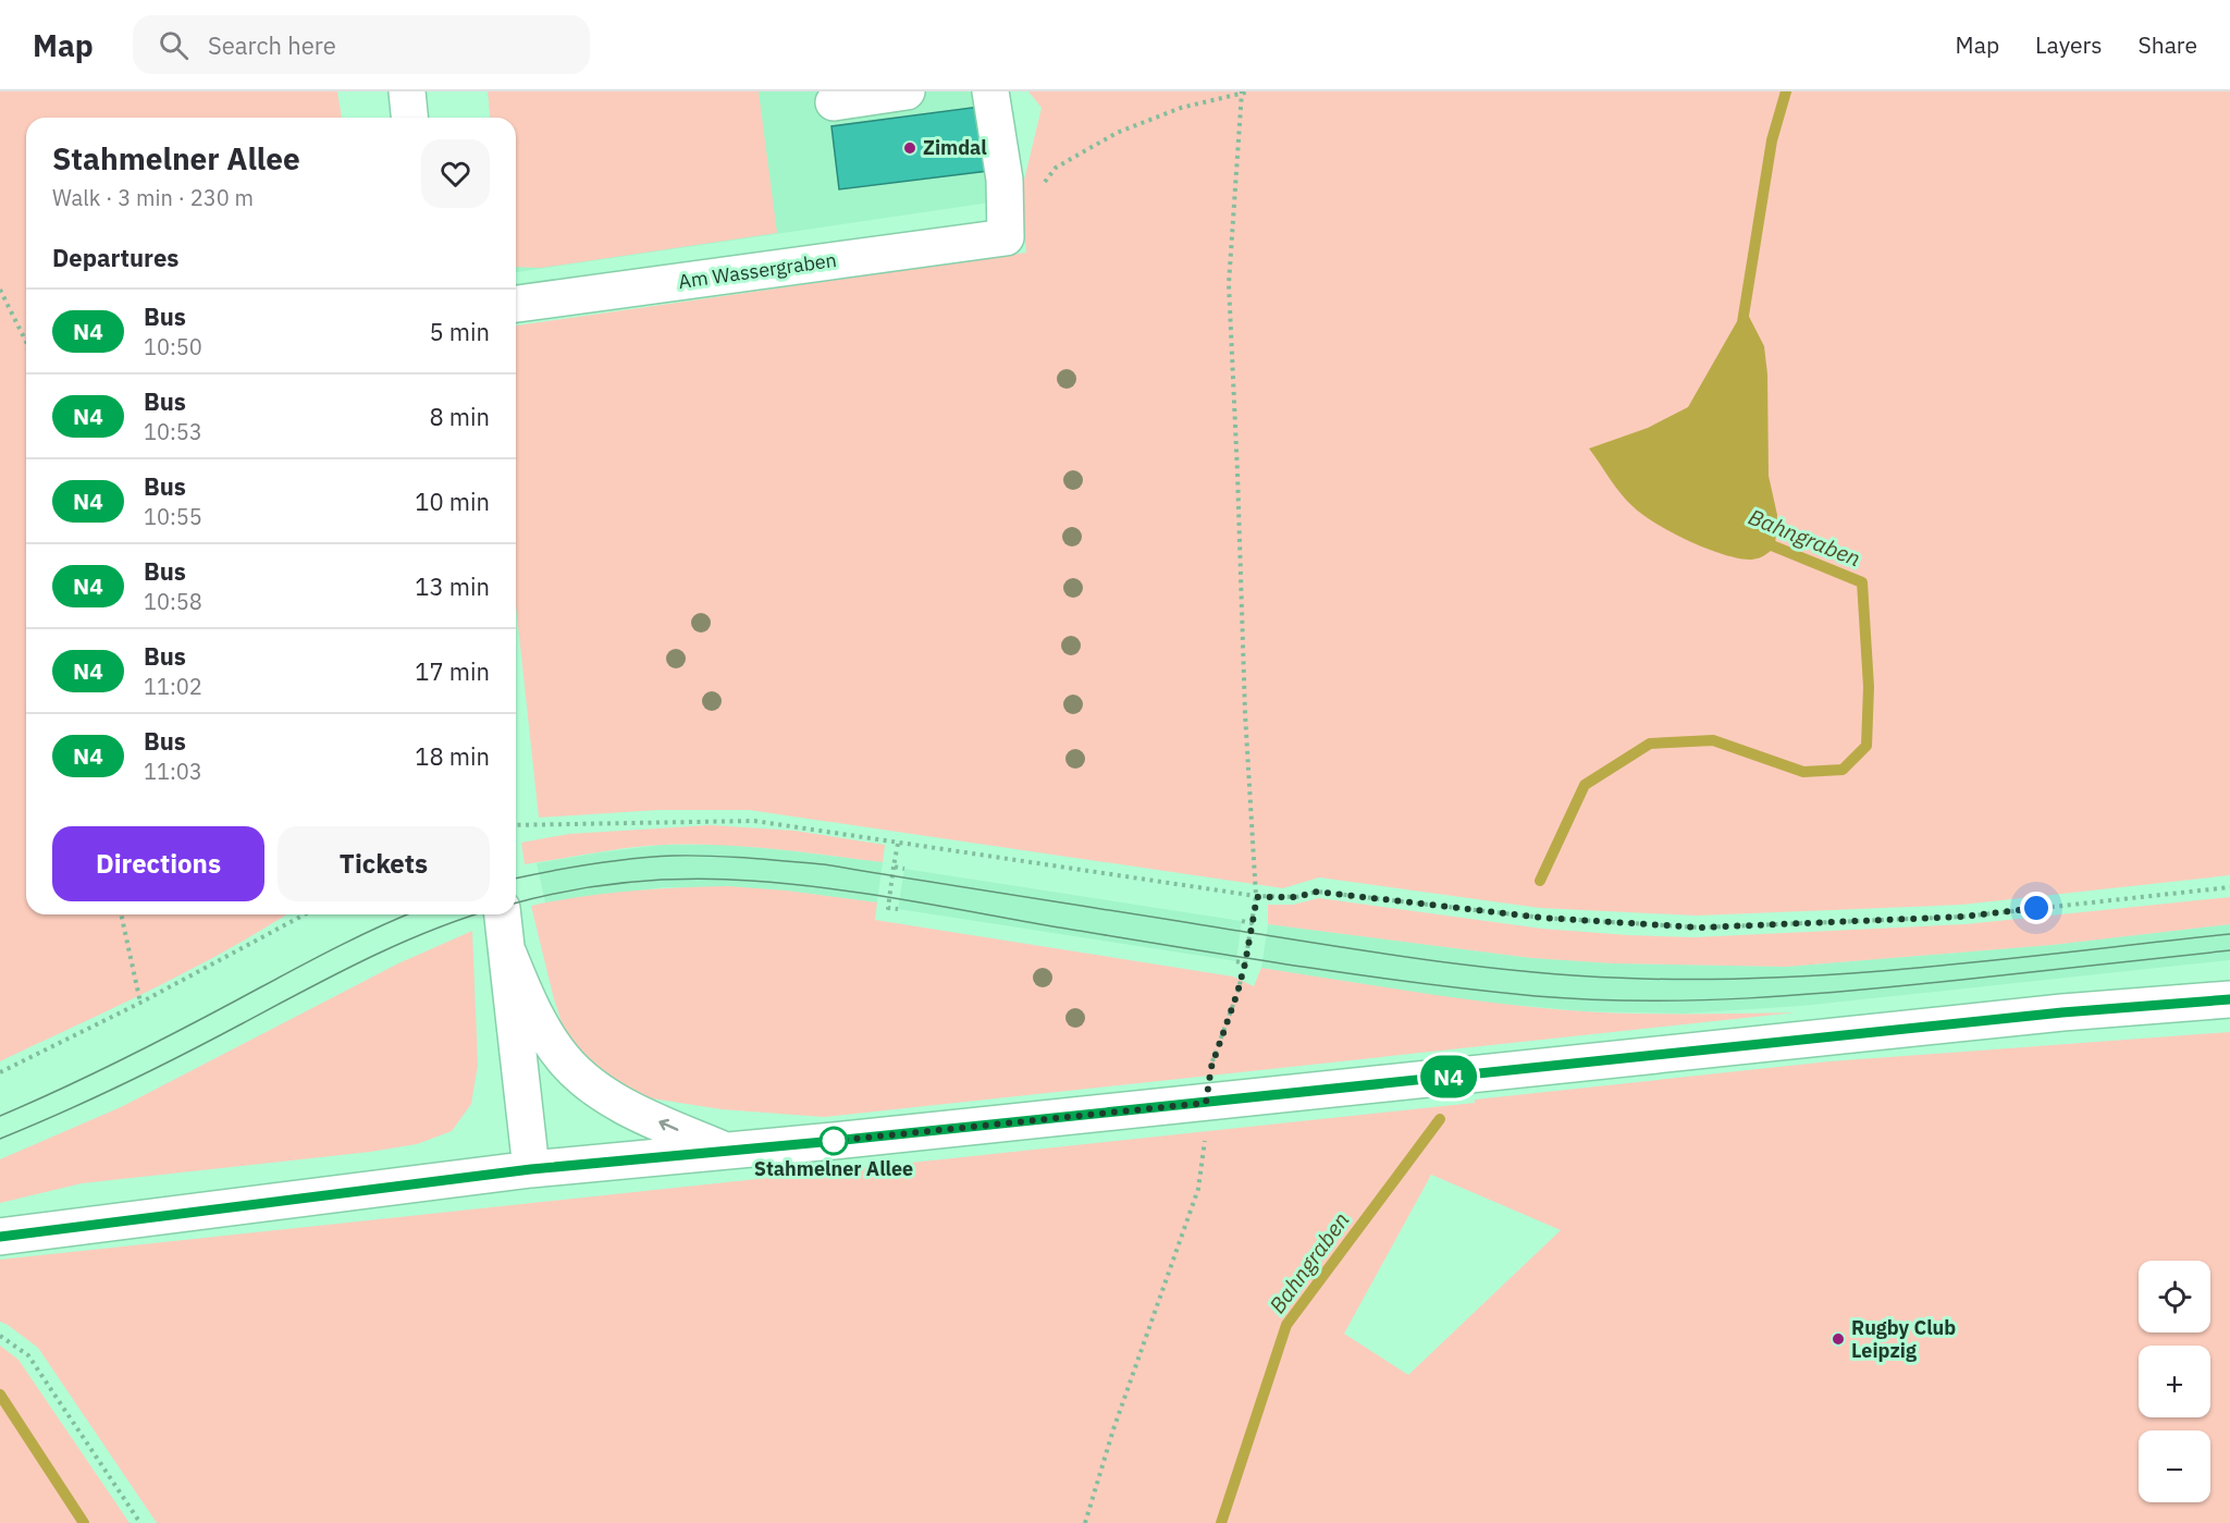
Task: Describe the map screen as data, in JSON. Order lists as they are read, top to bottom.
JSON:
{
  "streets": {
    "street": ["Am Wassergraben"]
  },
  "water": ["Bahngraben"],
  "places": ["Zimdal", "Stahmelner Allee", "Rugby Club Leipzig"],
  "lines": ["bus line N4"],
  "page": {
    "header": "Map",
    "search": "Search here",
    "nav": ["Map", "Layers", "Share"],
    "on_map": "N4",
    "heading": [
      ["Stahmelner Allee", "Walk · 3 min · 230 m"],
      "Departures"
    ],
    "list": [
      {
        "mark": "N4",
        "name": "Bus",
        "note": "10:50",
        "value": "5 min"
      },
      {
        "mark": "N4",
        "name": "Bus",
        "note": "10:53",
        "value": "8 min"
      },
      {
        "mark": "N4",
        "name": "Bus",
        "note": "10:55",
        "value": "10 min"
      },
      {
        "mark": "N4",
        "name": "Bus",
        "note": "10:58",
        "value": "13 min"
      },
      {
        "mark": "N4",
        "name": "Bus",
        "note": "11:02",
        "value": "17 min"
      },
      {
        "mark": "N4",
        "name": "Bus",
        "note": "11:03",
        "value": "18 min"
      }
    ],
    "buttons": ["Directions", "Tickets"],
    "map_buttons": ["+", "−"]
  }
}
